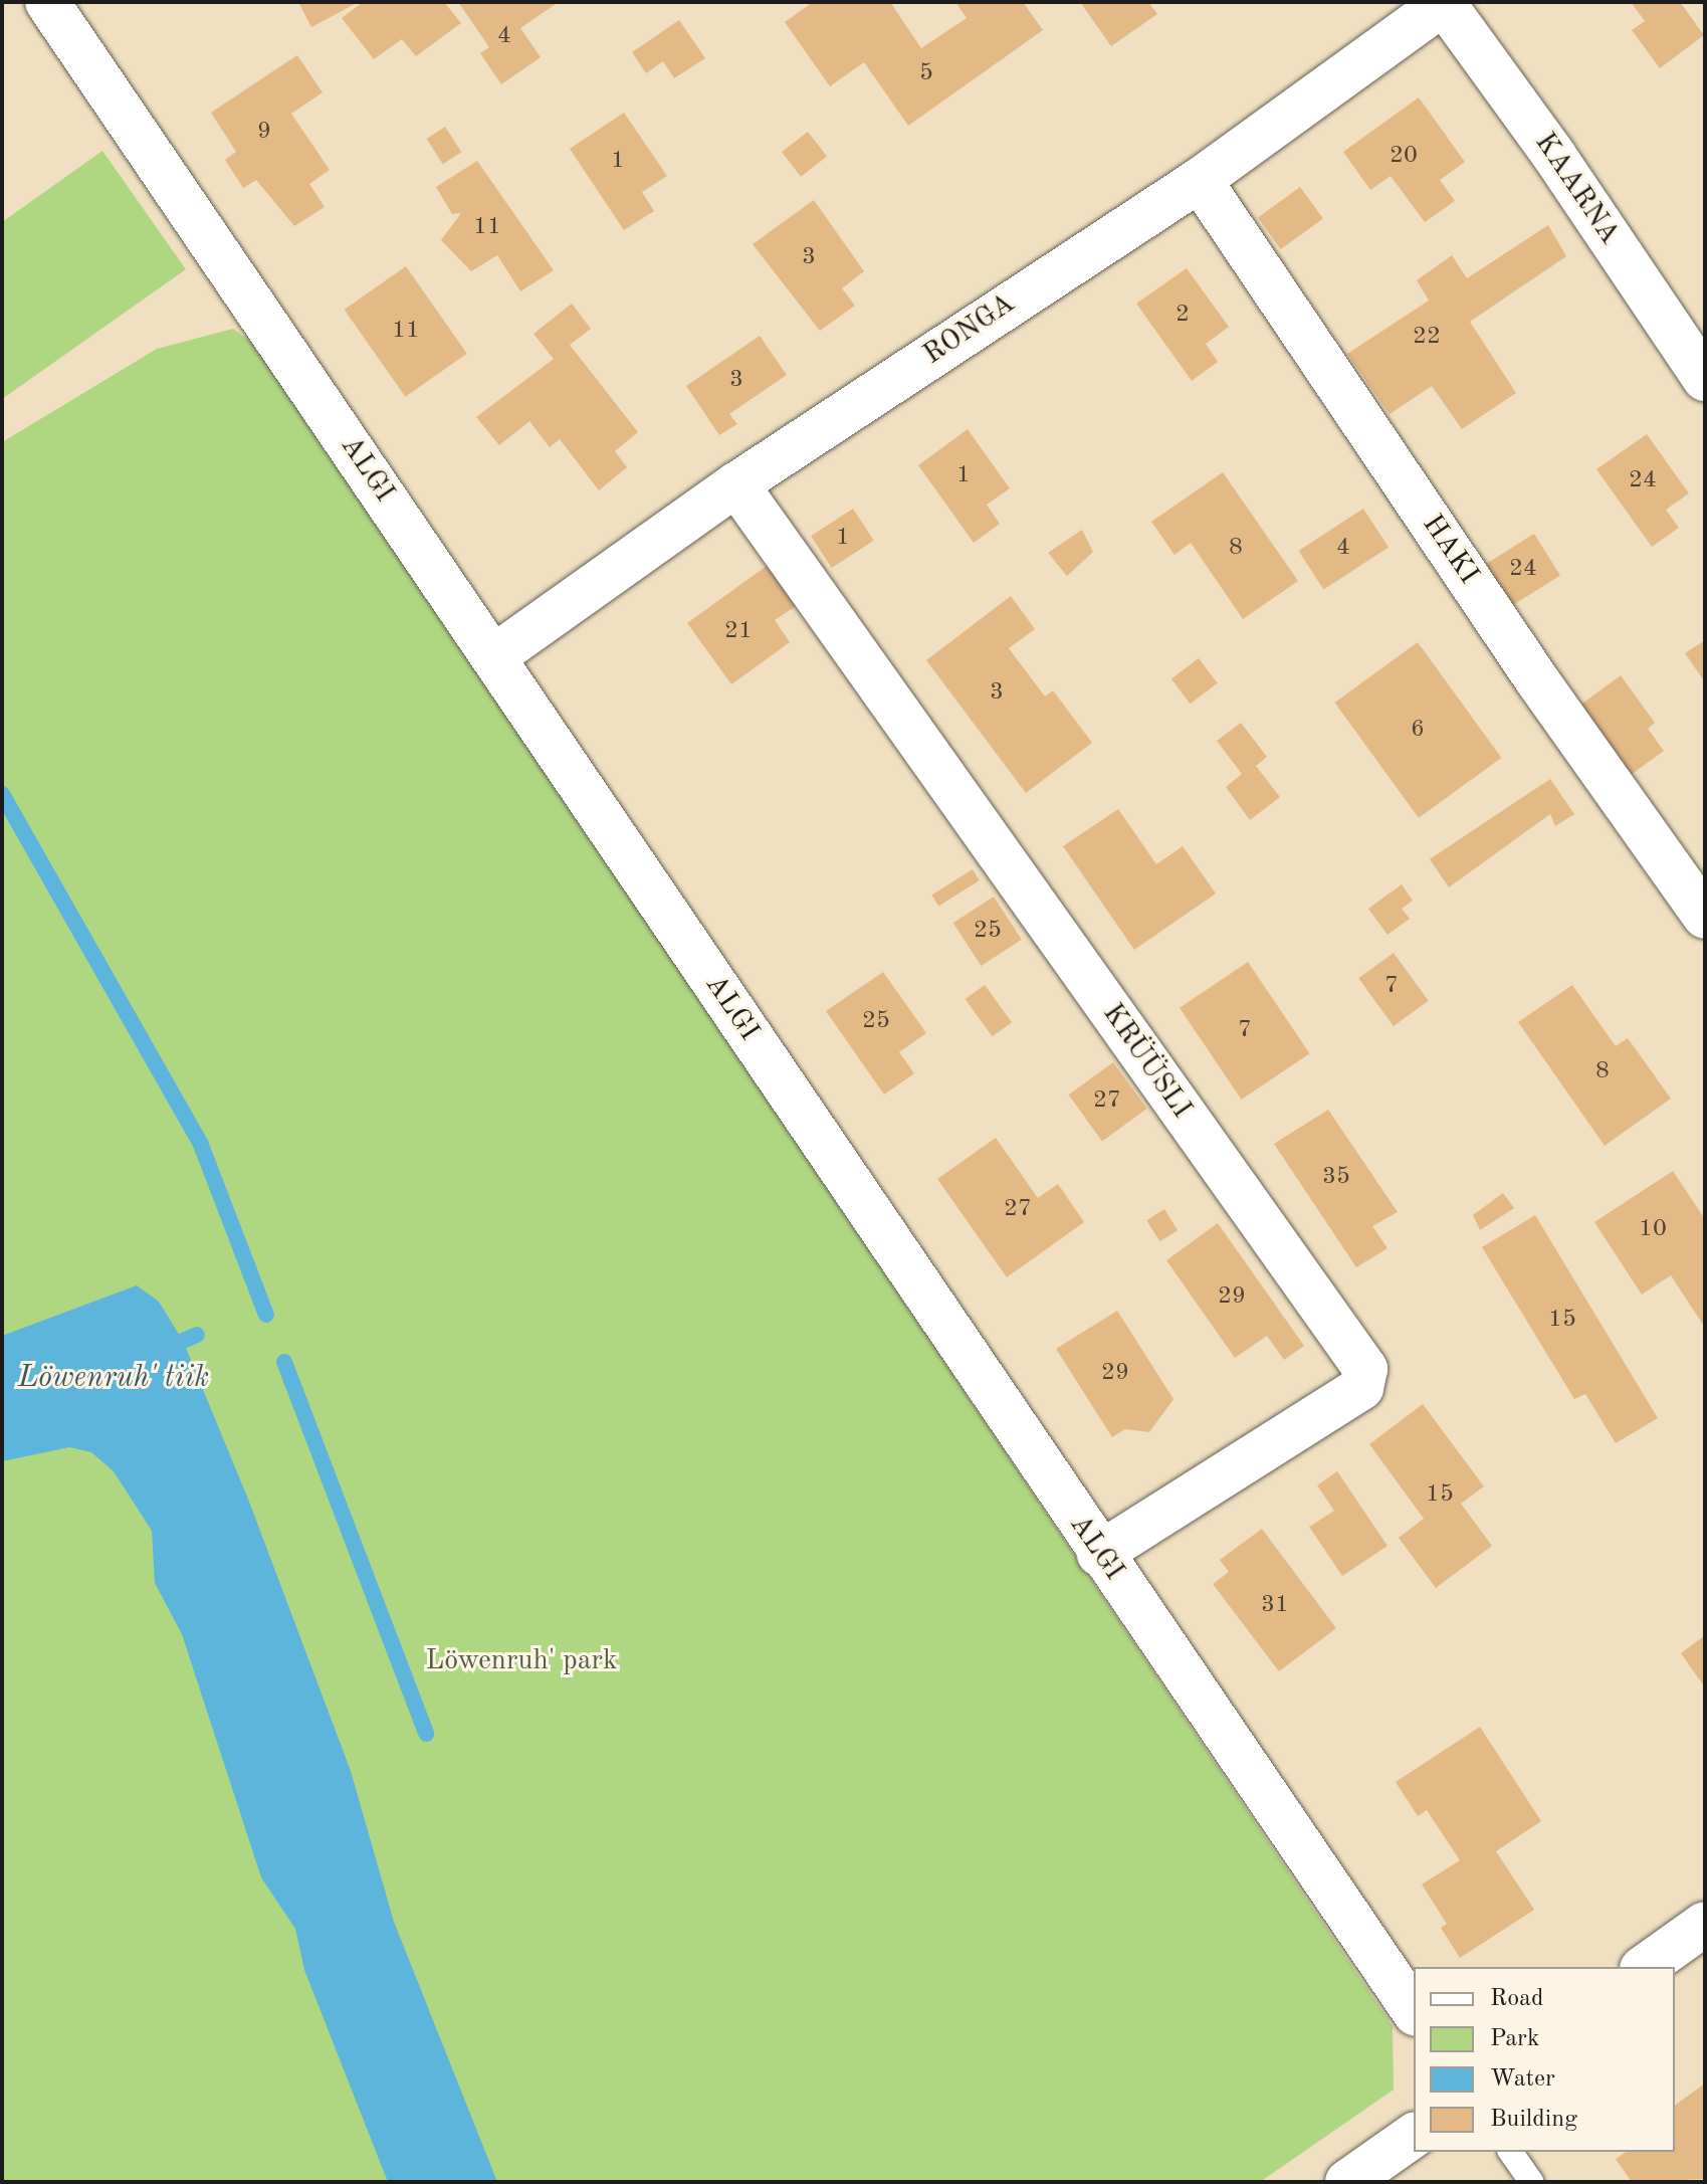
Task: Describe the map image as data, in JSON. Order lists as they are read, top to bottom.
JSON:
{
  "streets": {
    "street": [
      "KAARNA",
      "RONGA",
      "ALGI",
      "HAKI",
      "KRÜÜSLI"
    ]
  },
  "crossings": [
    ["KAARNA", "RONGA"],
    ["RONGA", "ALGI"],
    ["RONGA", "HAKI"],
    ["RONGA", "KRÜÜSLI"],
    ["ALGI", "KRÜÜSLI"]
  ],
  "water": ["Löwenruh' tiik"],
  "parks": ["Löwenruh' park"],
  "house_numbers": [
    "4",
    "5",
    "9",
    "20",
    "1",
    "11",
    "3",
    "2",
    "11",
    "22",
    "3",
    "1",
    "24",
    "1",
    "8",
    "4",
    "24",
    "21",
    "3",
    "6",
    "25",
    "7",
    "25",
    "7",
    "8",
    "27",
    "35",
    "27",
    "10",
    "29",
    "15",
    "29",
    "15",
    "31"
  ],
  "legend": [
    "Road",
    "Park",
    "Water",
    "Building"
  ]
}
